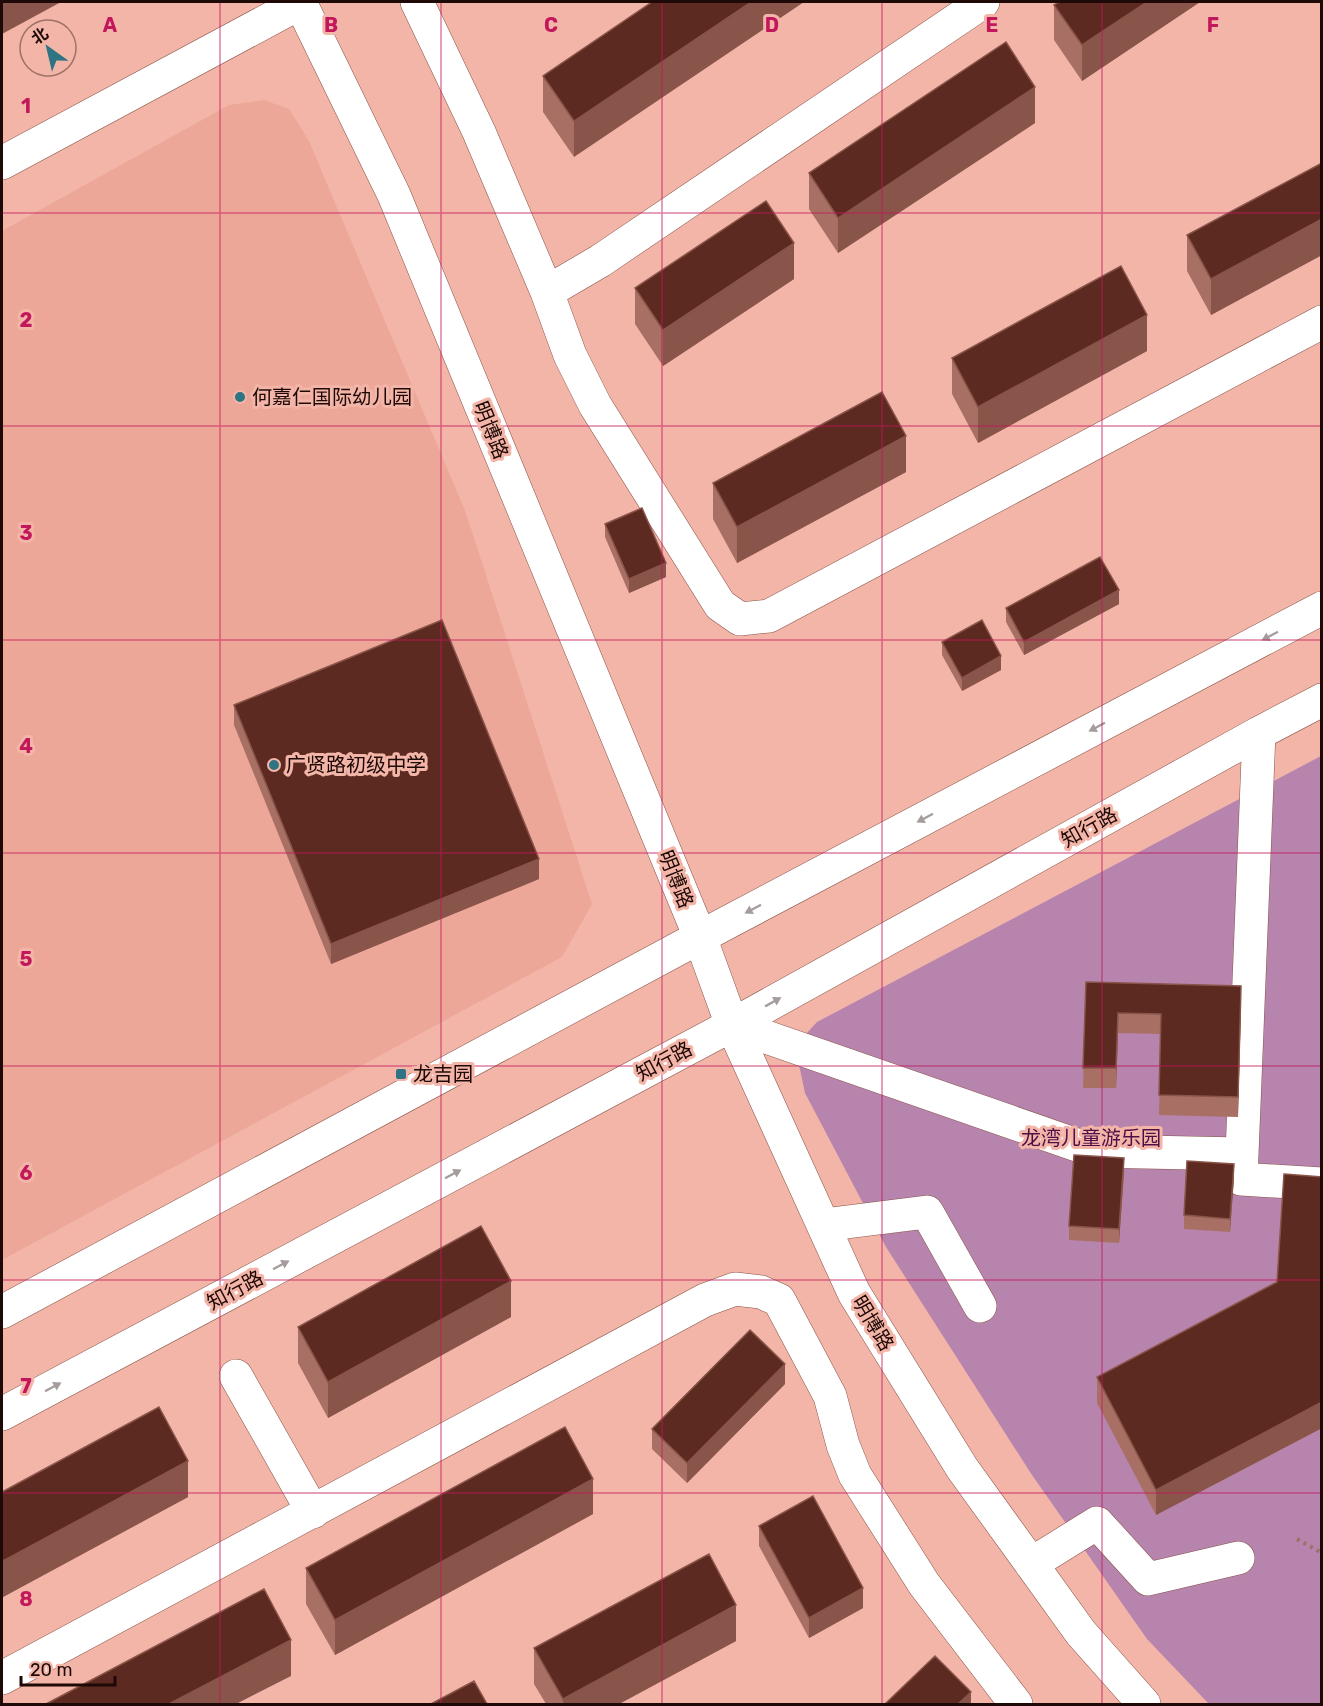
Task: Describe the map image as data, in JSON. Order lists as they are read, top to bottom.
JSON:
{
  "streets": {
    "main road": ["明博路", "知行路"]
  },
  "crossings": [
    ["明博路", "知行路"]
  ],
  "parks": ["龙湾儿童游乐园"],
  "places": {
    "other": ["何嘉仁国际幼儿园", "广贤路初级中学"],
    "transit": ["龙吉园"]
  },
  "scale_bar": "20 m",
  "north": "top left",
  "grid": {
    "columns": [
      "A",
      "B",
      "C",
      "D",
      "E",
      "F"
    ],
    "rows": [
      "1",
      "2",
      "3",
      "4",
      "5",
      "6",
      "7",
      "8"
    ]
  }
}
